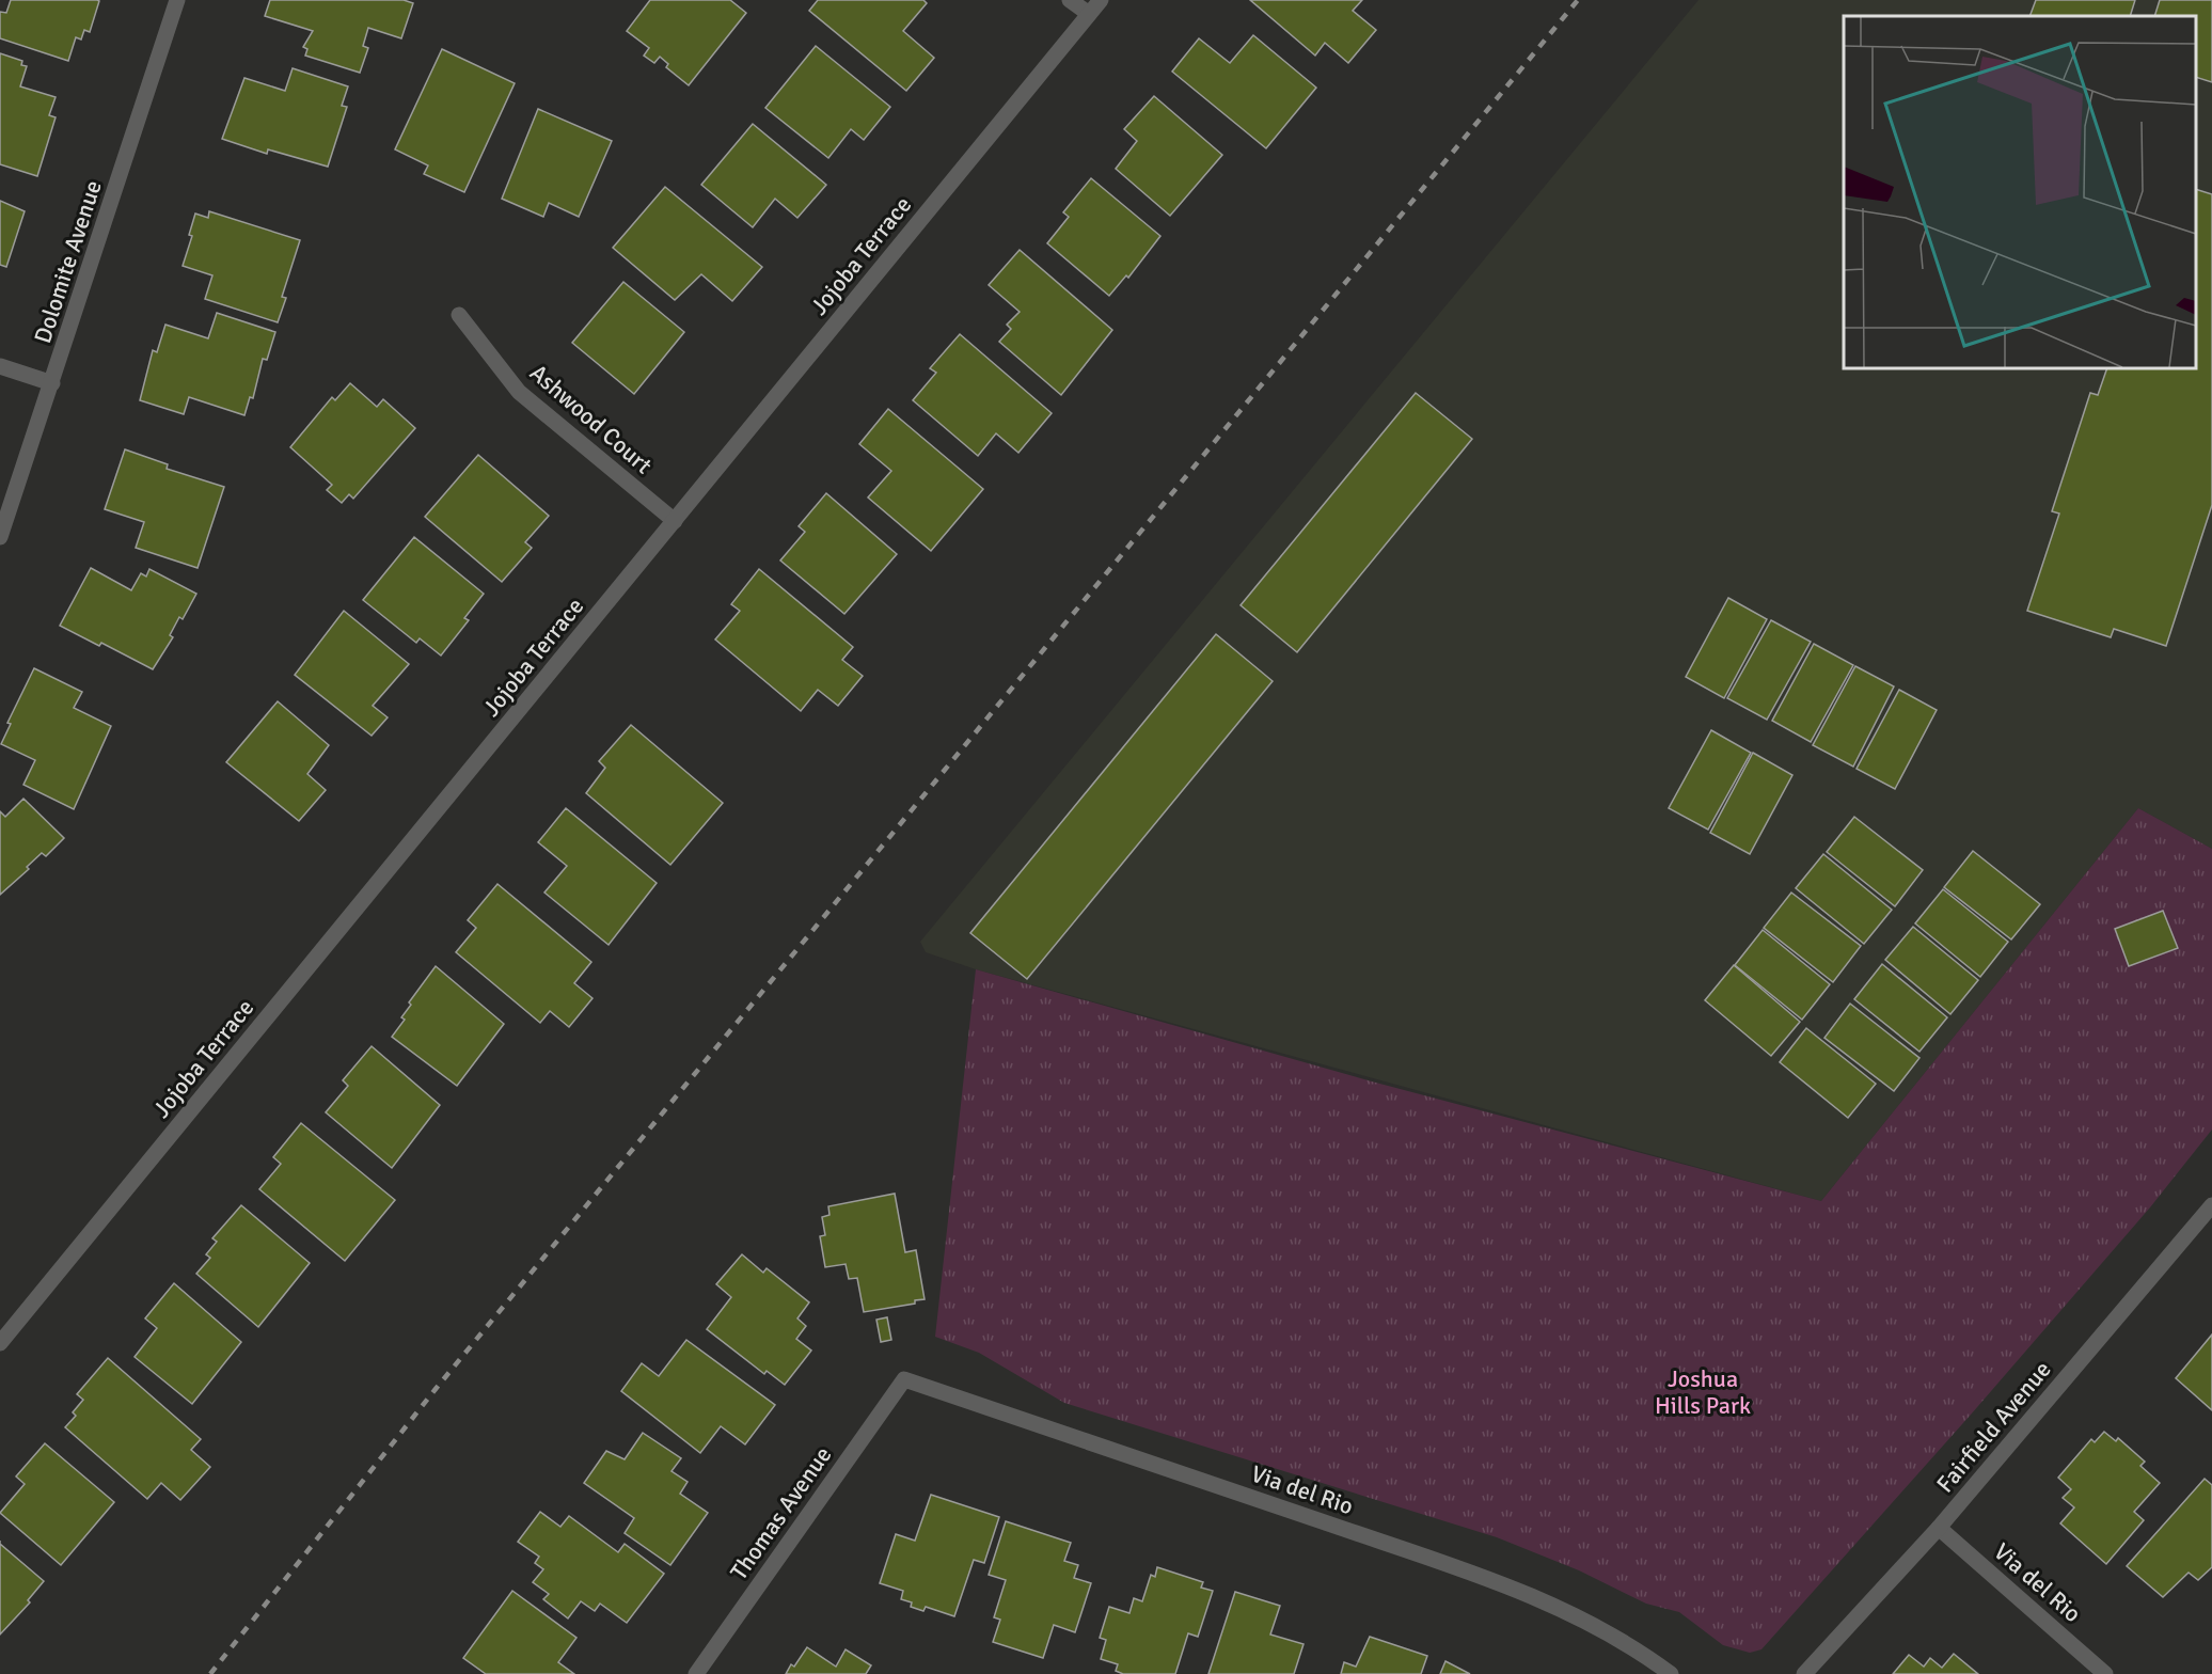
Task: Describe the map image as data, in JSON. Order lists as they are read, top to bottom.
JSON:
{
  "streets": {
    "street": [
      "Jojoba Terrace",
      "Dolomite Avenue",
      "Ashwood Court",
      "Fairfield Avenue",
      "Via del Rio",
      "Thomas Avenue"
    ]
  },
  "crossings": [
    ["Jojoba Terrace", "Ashwood Court"],
    ["Fairfield Avenue", "Via del Rio"],
    ["Via del Rio", "Thomas Avenue"]
  ],
  "parks": ["Joshua Hills Park"]
}
